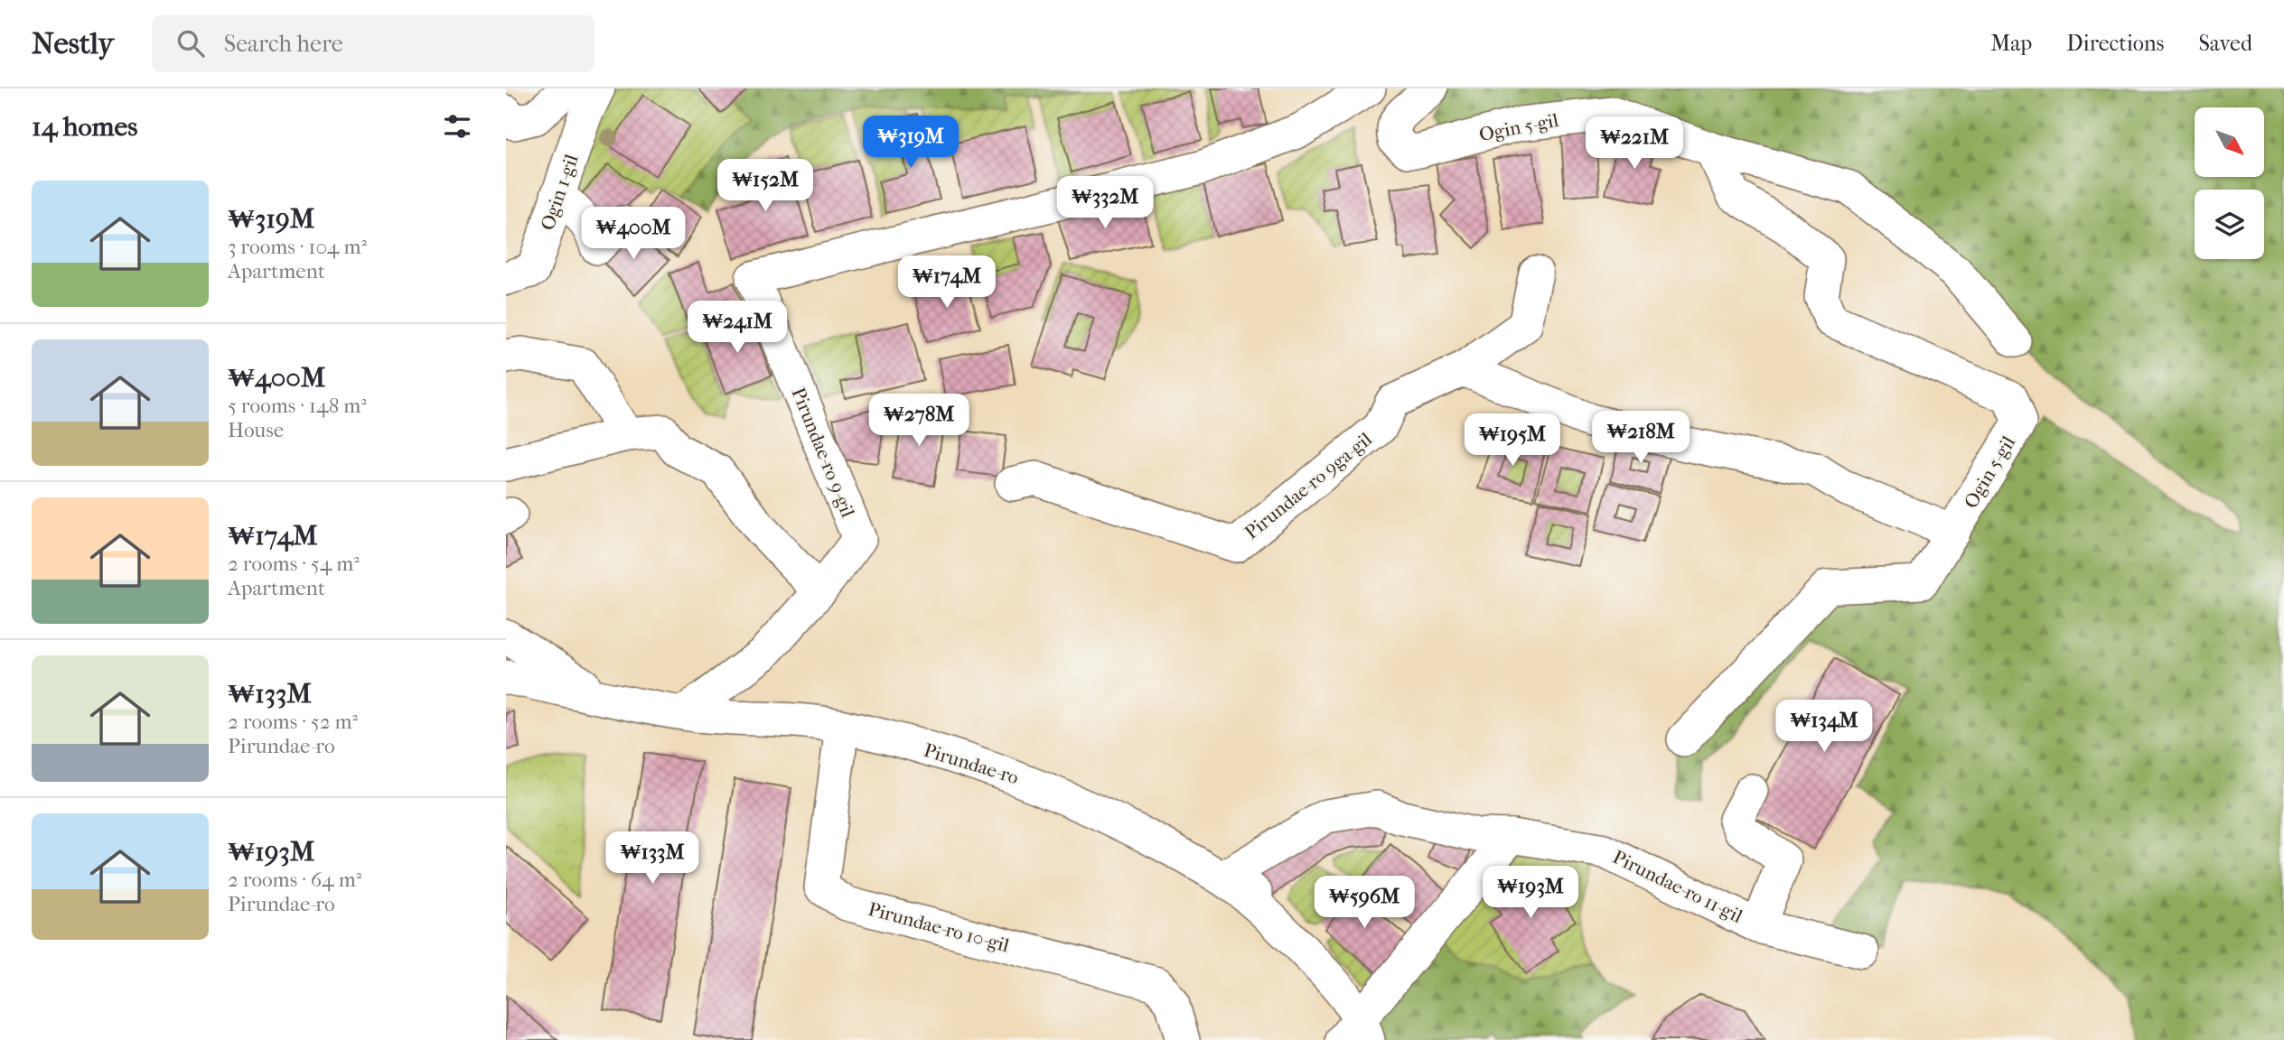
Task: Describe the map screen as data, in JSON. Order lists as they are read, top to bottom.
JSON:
{
  "streets": {
    "street": [
      "Ogin 5-gil",
      "Ogin 1-gil",
      "Pirundae-ro 9-gil",
      "Pirundae-ro 9ga-gil",
      "Pirundae-ro",
      "Pirundae-ro 11-gil",
      "Pirundae-ro 10-gil"
    ]
  },
  "crossings": [
    ["Pirundae-ro 9-gil", "Pirundae-ro"],
    ["Pirundae-ro", "Pirundae-ro 11-gil"],
    ["Pirundae-ro", "Pirundae-ro 10-gil"]
  ],
  "north": "bottom right",
  "page": {
    "header": "Nestly",
    "search": "Search here",
    "nav": ["Map", "Directions", "Saved"],
    "heading": "14 homes",
    "price": [
      "₩319M",
      "₩221M",
      "₩152M",
      "₩332M",
      "₩400M",
      "₩174M",
      "₩241M",
      "₩278M",
      "₩218M",
      "₩195M",
      "₩134M",
      "₩133M",
      "₩193M",
      "₩596M"
    ],
    "list": [
      {
        "name": "₩319M",
        "note": "3 rooms · 104 m² · Apartment"
      },
      {
        "name": "₩400M",
        "note": "5 rooms · 148 m² · House"
      },
      {
        "name": "₩174M",
        "note": "2 rooms · 54 m² · Apartment"
      },
      {
        "name": "₩133M",
        "note": "2 rooms · 52 m² · Pirundae-ro"
      },
      {
        "name": "₩193M",
        "note": "2 rooms · 64 m² · Pirundae-ro"
      }
    ]
  }
}
